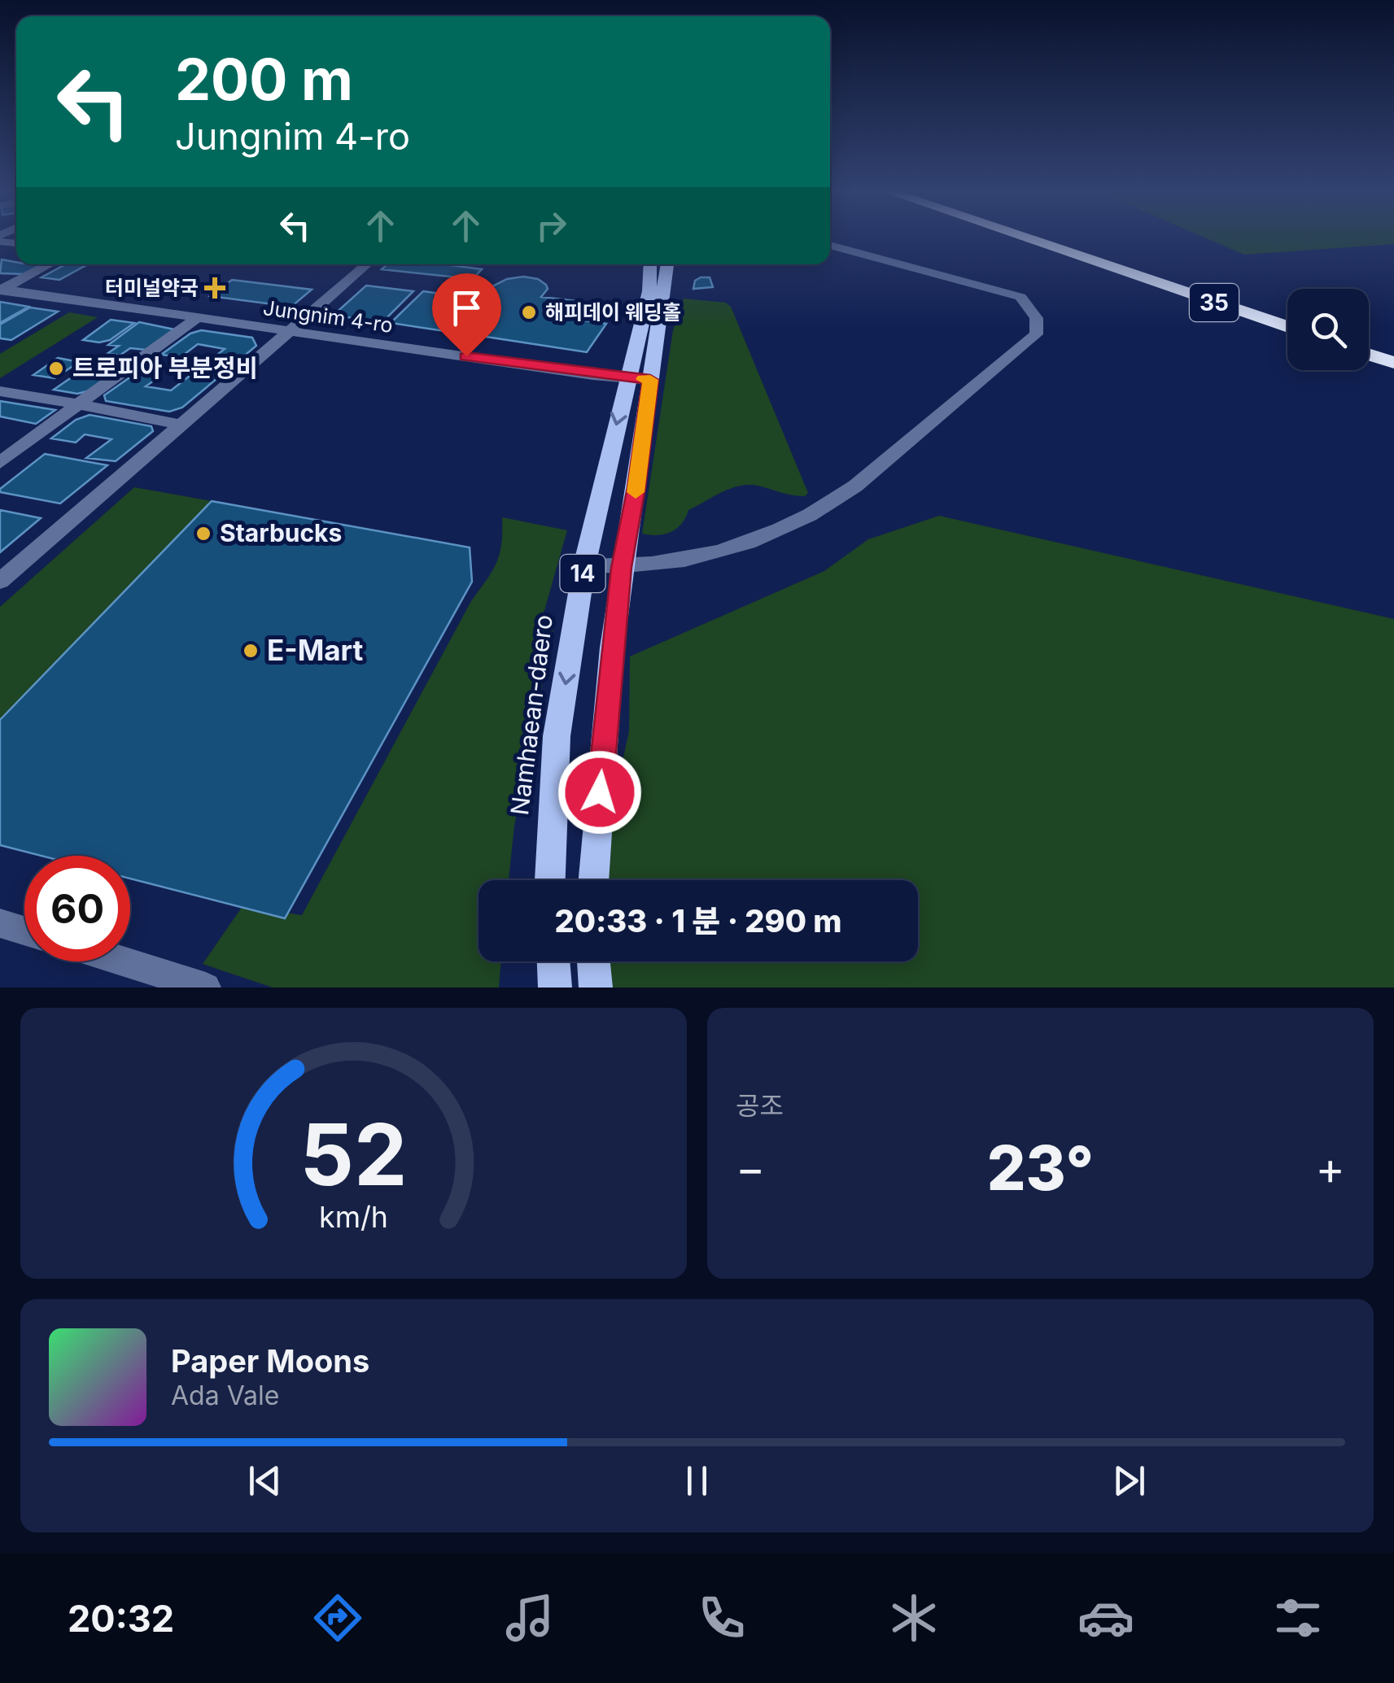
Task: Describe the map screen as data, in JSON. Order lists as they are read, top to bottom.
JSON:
{
  "streets": {
    "highway": ["35"],
    "main road": ["14", "Namhaean-daero"],
    "street": ["Jungnim 4-ro"]
  },
  "crossings": [
    ["Jungnim 4-ro", "Namhaean-daero"]
  ],
  "places": {
    "health": ["터미널약국"],
    "other": [
      "해피데이 웨딩홀",
      "트로피아 부분정비",
      "Starbucks",
      "E-Mart"
    ]
  },
  "page": {
    "turn": ["200 m", "Jungnim 4-ro"],
    "limit": "60",
    "trip": "20:33 · 1 분 · 290 m",
    "tile": "공조",
    "heat": ["−", "23°", "+"],
    "song": ["Paper Moons", "Ada Vale"],
    "tabs": "20:32",
    "gauge": ["52", "km/h"]
  }
}
